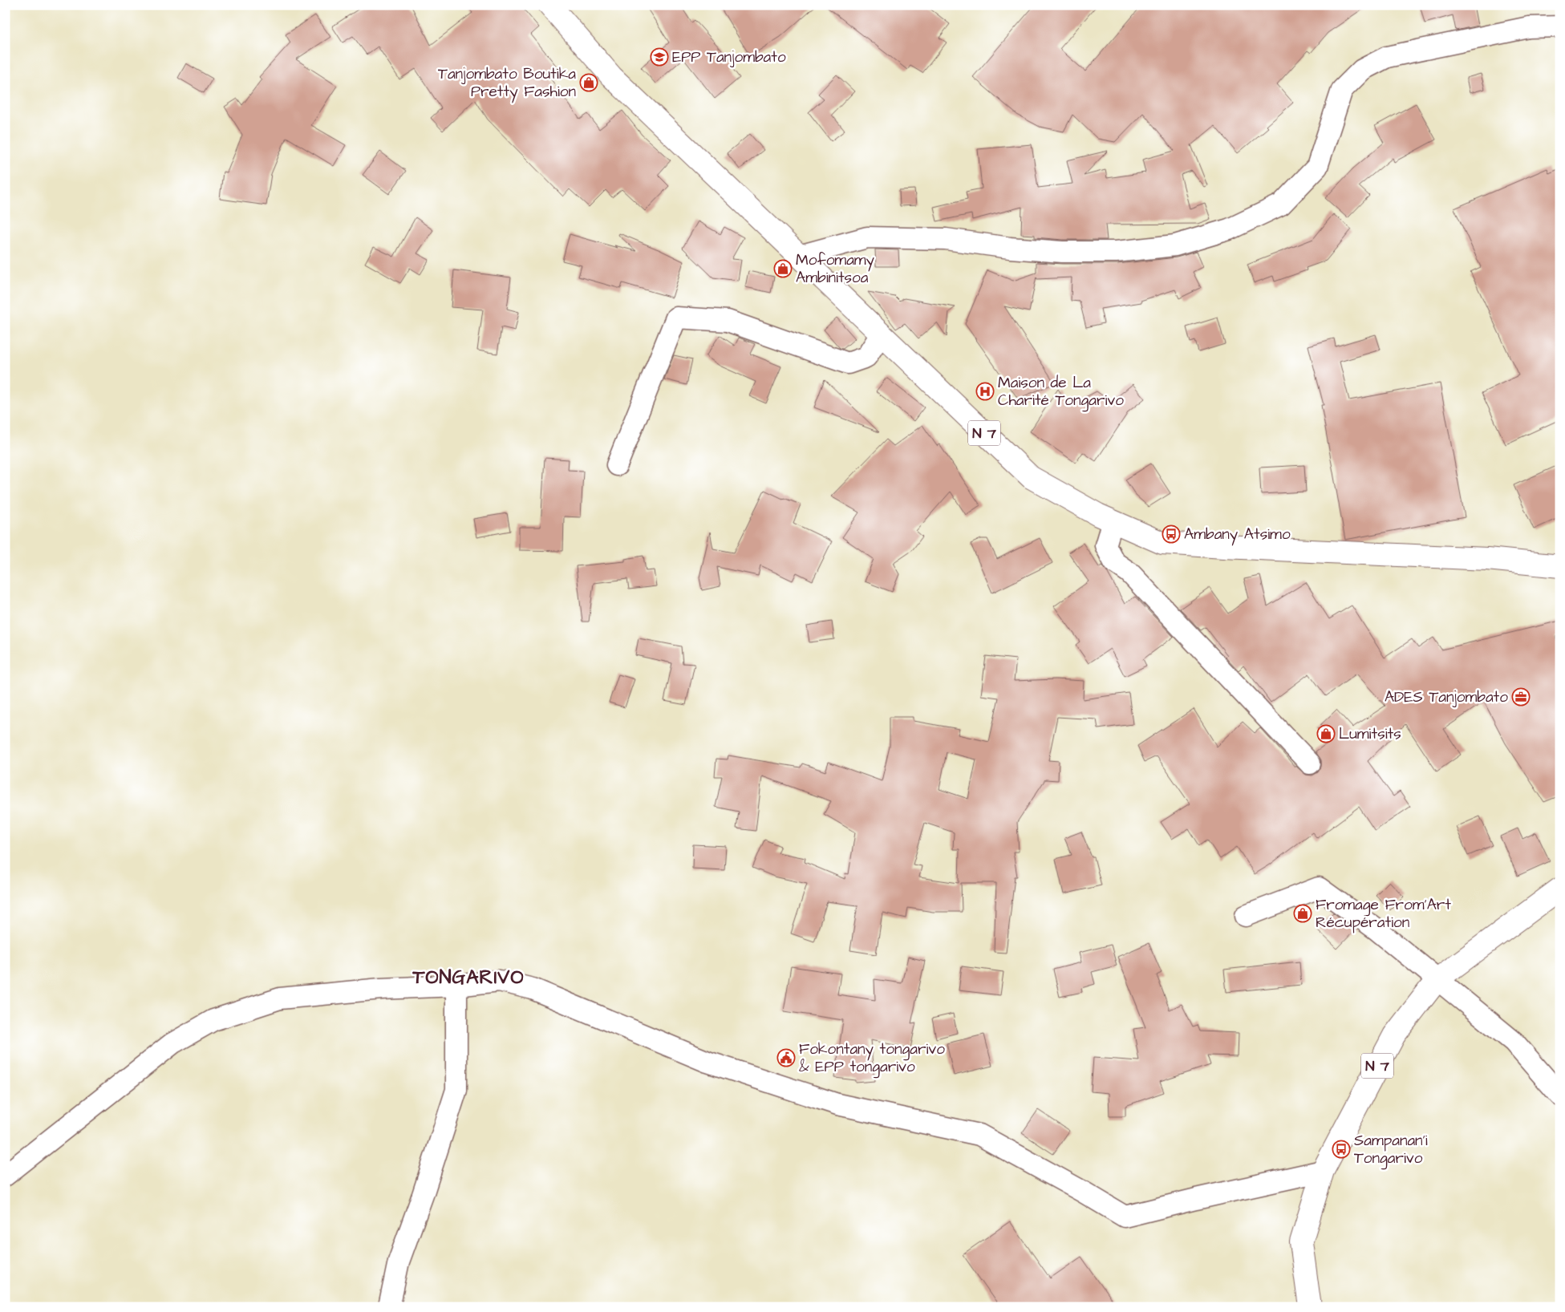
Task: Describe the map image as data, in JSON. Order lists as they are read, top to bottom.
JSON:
{
  "streets": {
    "main road": ["N 7"]
  },
  "districts": ["TONGARIVO"],
  "places": {
    "school or university": ["EPP Tanjombato"],
    "shop": [
      "Tanjombato Boutika Pretty Fashion",
      "Mofomamy Ambinitsoa",
      "Lumitsits",
      "Fromage From'Art Récupération"
    ],
    "hospital": ["Maison de La Charité Tongarivo"],
    "bus stop": ["Ambany Atsimo", "Sampanan'i Tongarivo"],
    "office": ["ADES Tanjombato"],
    "public building": ["Fokontany tongarivo & EPP tongarivo"]
  }
}
